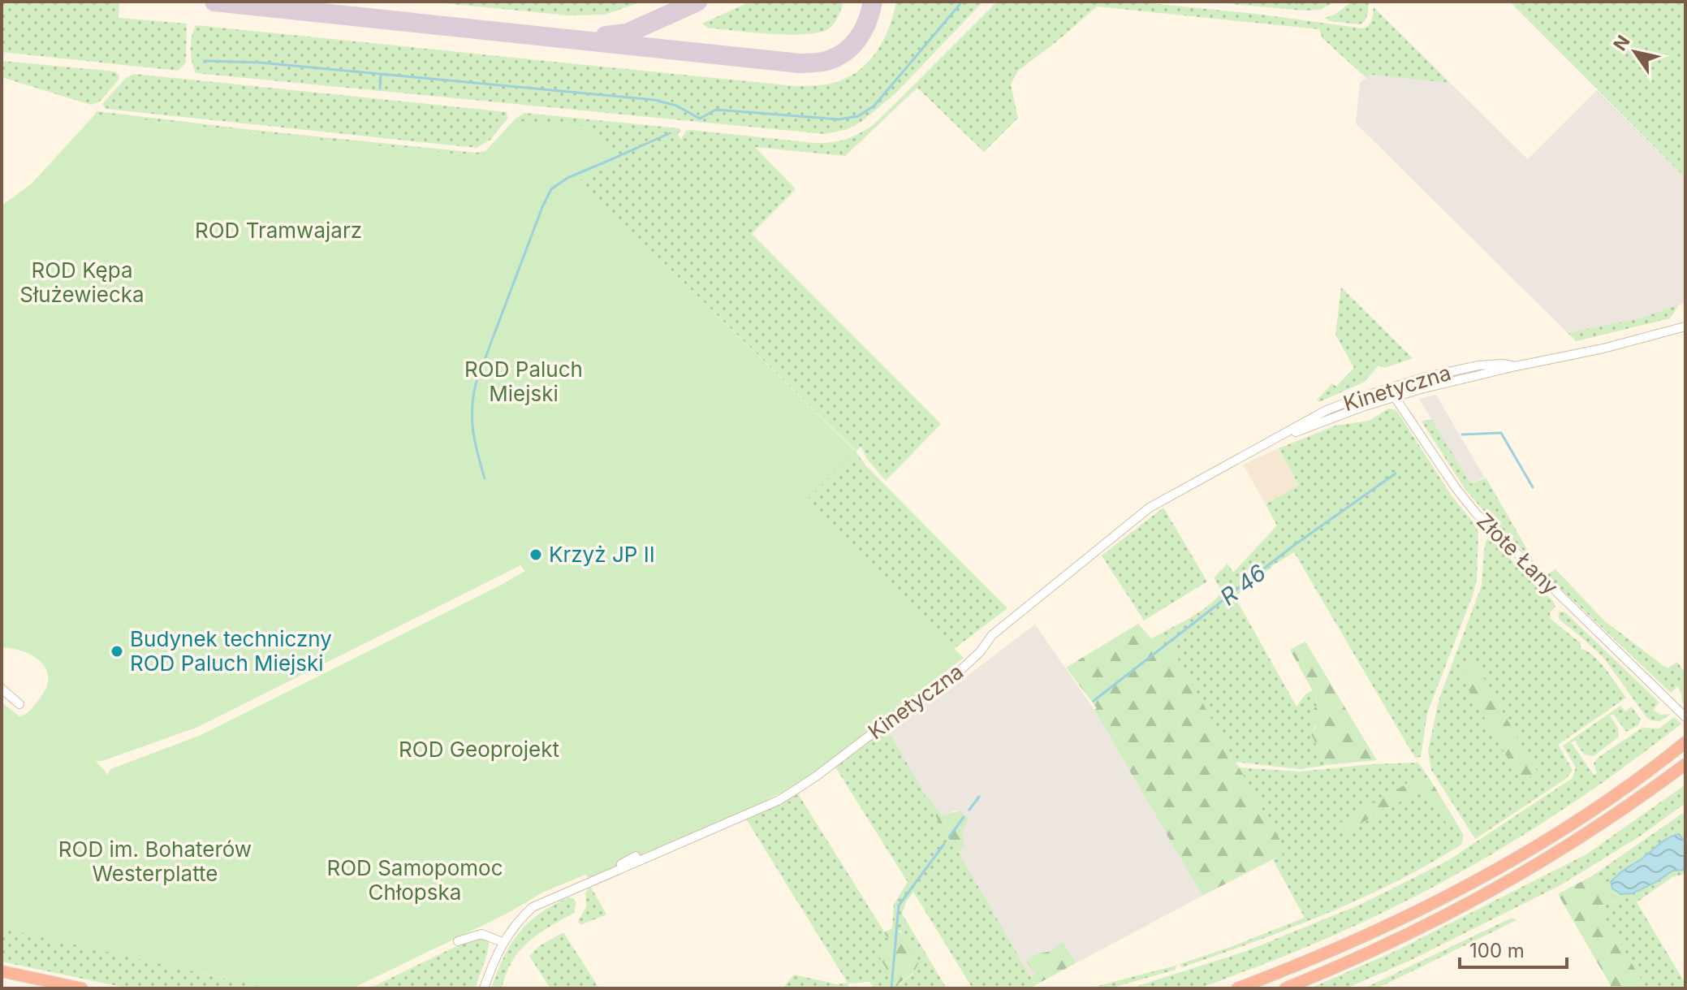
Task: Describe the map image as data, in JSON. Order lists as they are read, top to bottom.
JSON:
{
  "streets": {
    "street": ["Kinetyczna", "Złote Łany"]
  },
  "crossings": [
    ["Kinetyczna", "Złote Łany"]
  ],
  "water": ["R 46"],
  "parks": [
    "ROD Tramwajarz",
    "ROD Kępa Służewiecka",
    "ROD Paluch Miejski",
    "ROD Geoprojekt",
    "ROD im. Bohaterów Westerplatte",
    "ROD Samopomoc Chłopska"
  ],
  "places": ["Krzyż JP II", "Budynek techniczny ROD Paluch Miejski"],
  "scale_bar": "100 m",
  "north": "top left"
}
